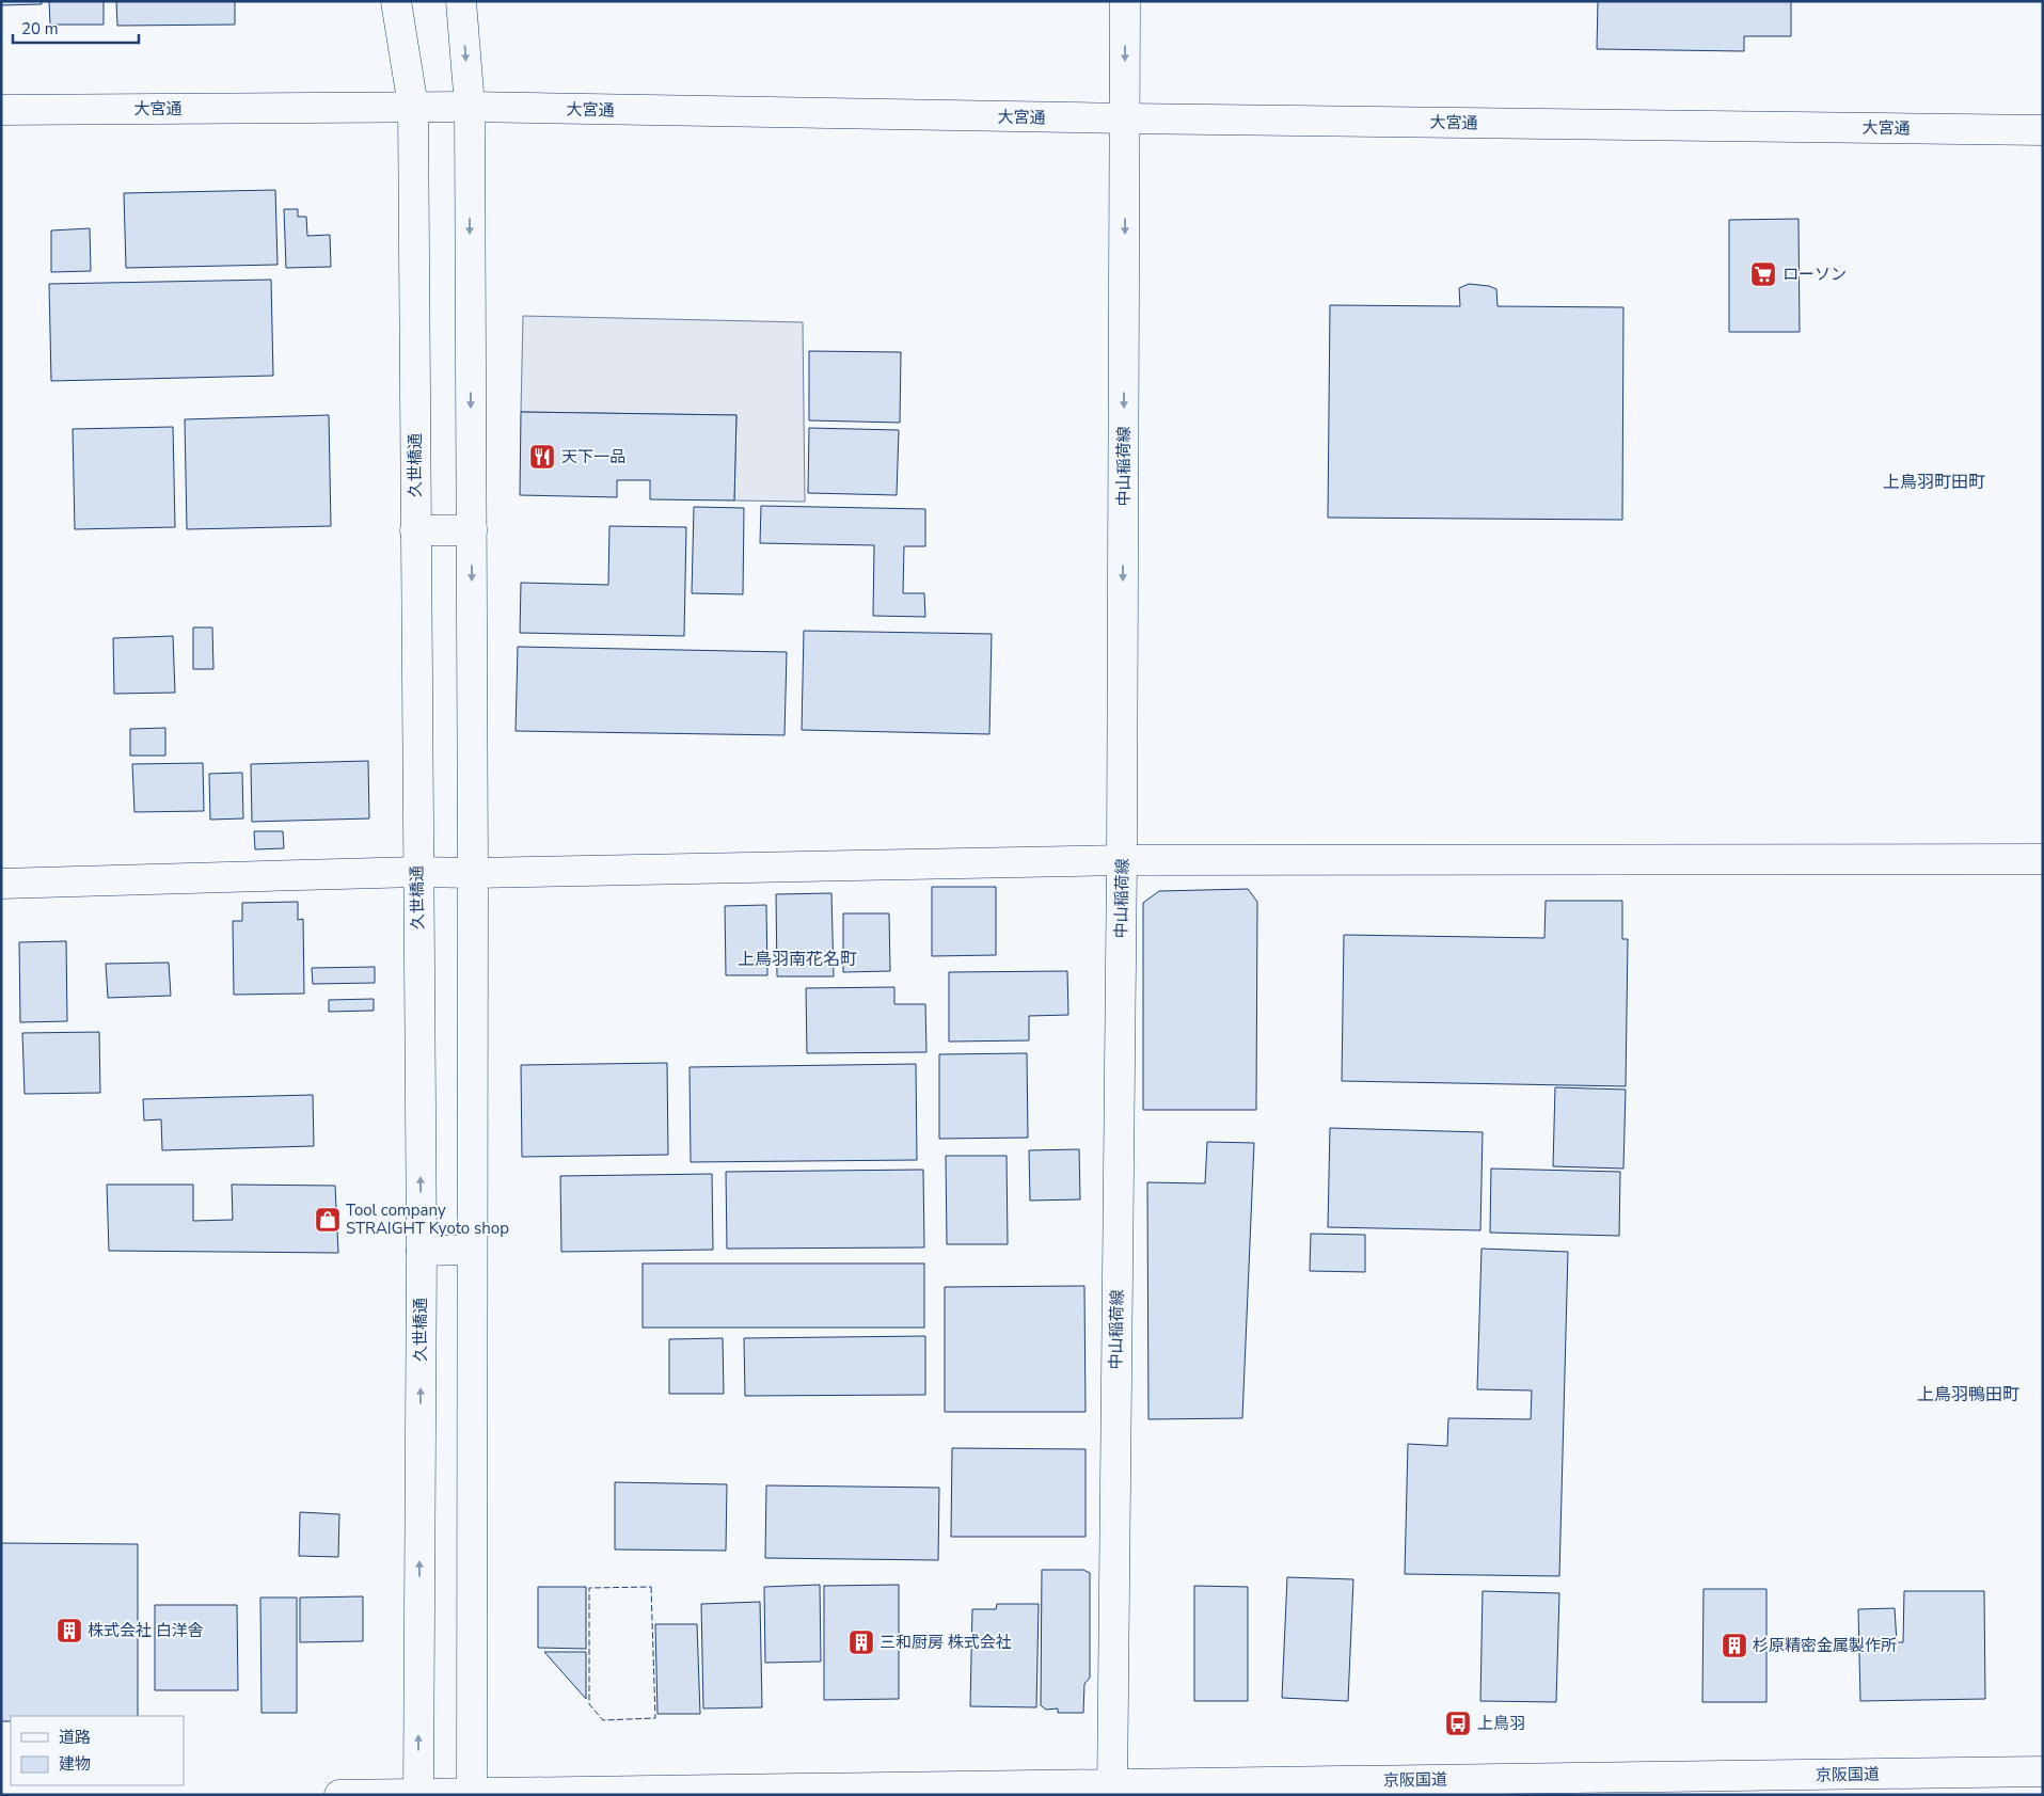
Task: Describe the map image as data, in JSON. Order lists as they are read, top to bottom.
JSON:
{
  "streets": {
    "main road": [
      "大宮通",
      "久世橋通",
      "中山稲荷線",
      "京阪国道"
    ]
  },
  "crossings": [
    ["大宮通", "久世橋通"],
    ["大宮通", "中山稲荷線"],
    ["久世橋通", "京阪国道"],
    ["中山稲荷線", "京阪国道"]
  ],
  "one_way": ["中山稲荷線"],
  "districts": ["上鳥羽町田町", "上鳥羽南花名町", "上鳥羽鴨田町"],
  "places": {
    "supermarket": ["ローソン"],
    "restaurant": ["天下一品"],
    "shop": ["Tool company STRAIGHT Kyoto shop"],
    "building": ["株式会社 白洋舎", "三和厨房 株式会社", "杉原精密金属製作所"],
    "bus stop": ["上鳥羽"]
  },
  "legend": ["道路", "建物"],
  "scale_bar": "20 m"
}
